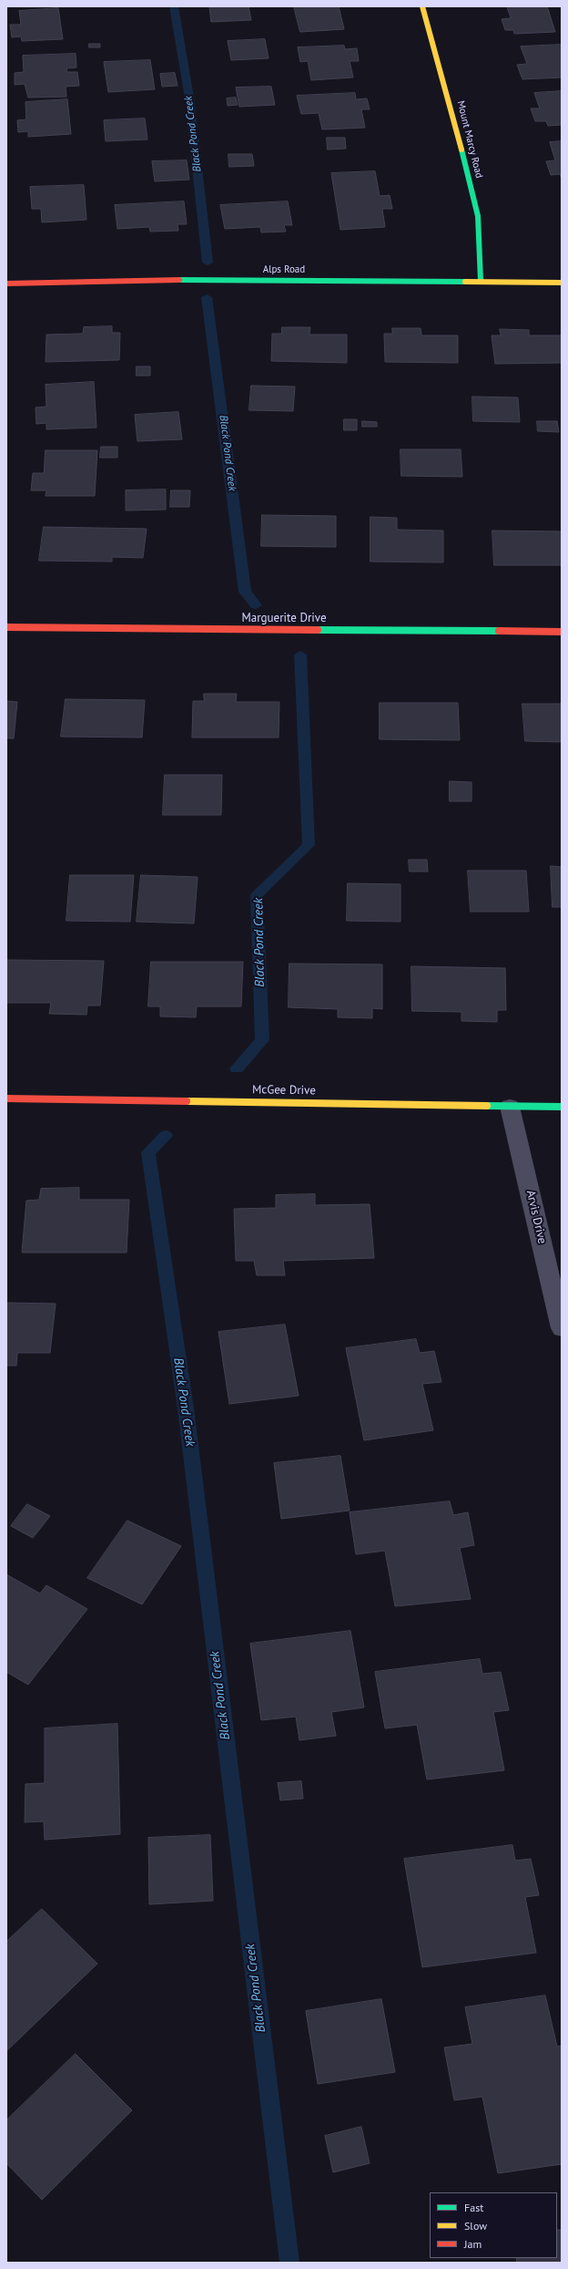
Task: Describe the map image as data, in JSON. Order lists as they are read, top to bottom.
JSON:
{
  "streets": {
    "street": [
      "Mount Marcy Road",
      "Alps Road",
      "Marguerite Drive",
      "McGee Drive",
      "Arvis Drive"
    ]
  },
  "crossings": [
    ["Mount Marcy Road", "Alps Road"],
    ["McGee Drive", "Arvis Drive"]
  ],
  "water": ["Black Pond Creek"],
  "legend": ["Fast", "Slow", "Jam"]
}
